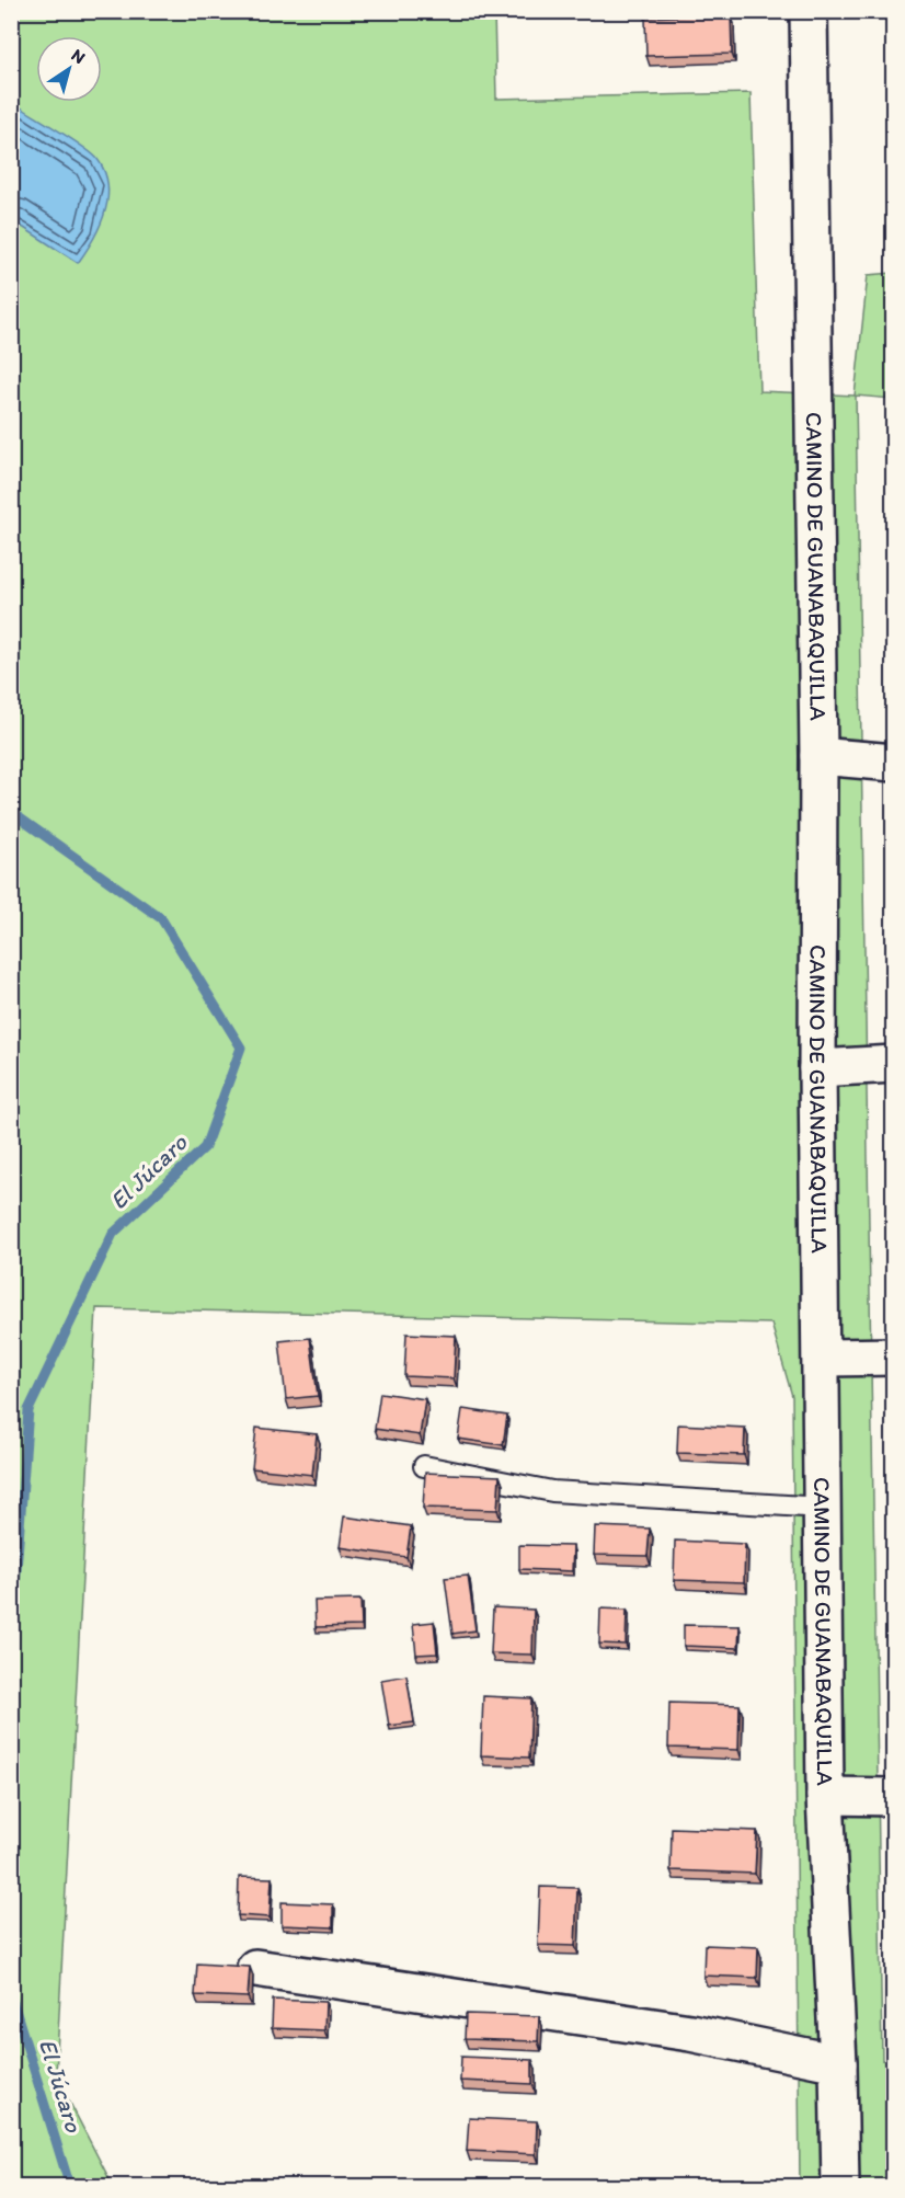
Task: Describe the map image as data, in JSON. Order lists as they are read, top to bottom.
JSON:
{
  "streets": {
    "street": ["CAMINO DE GUANABAQUILLA"]
  },
  "water": ["El Júcaro"],
  "north": "top right"
}
